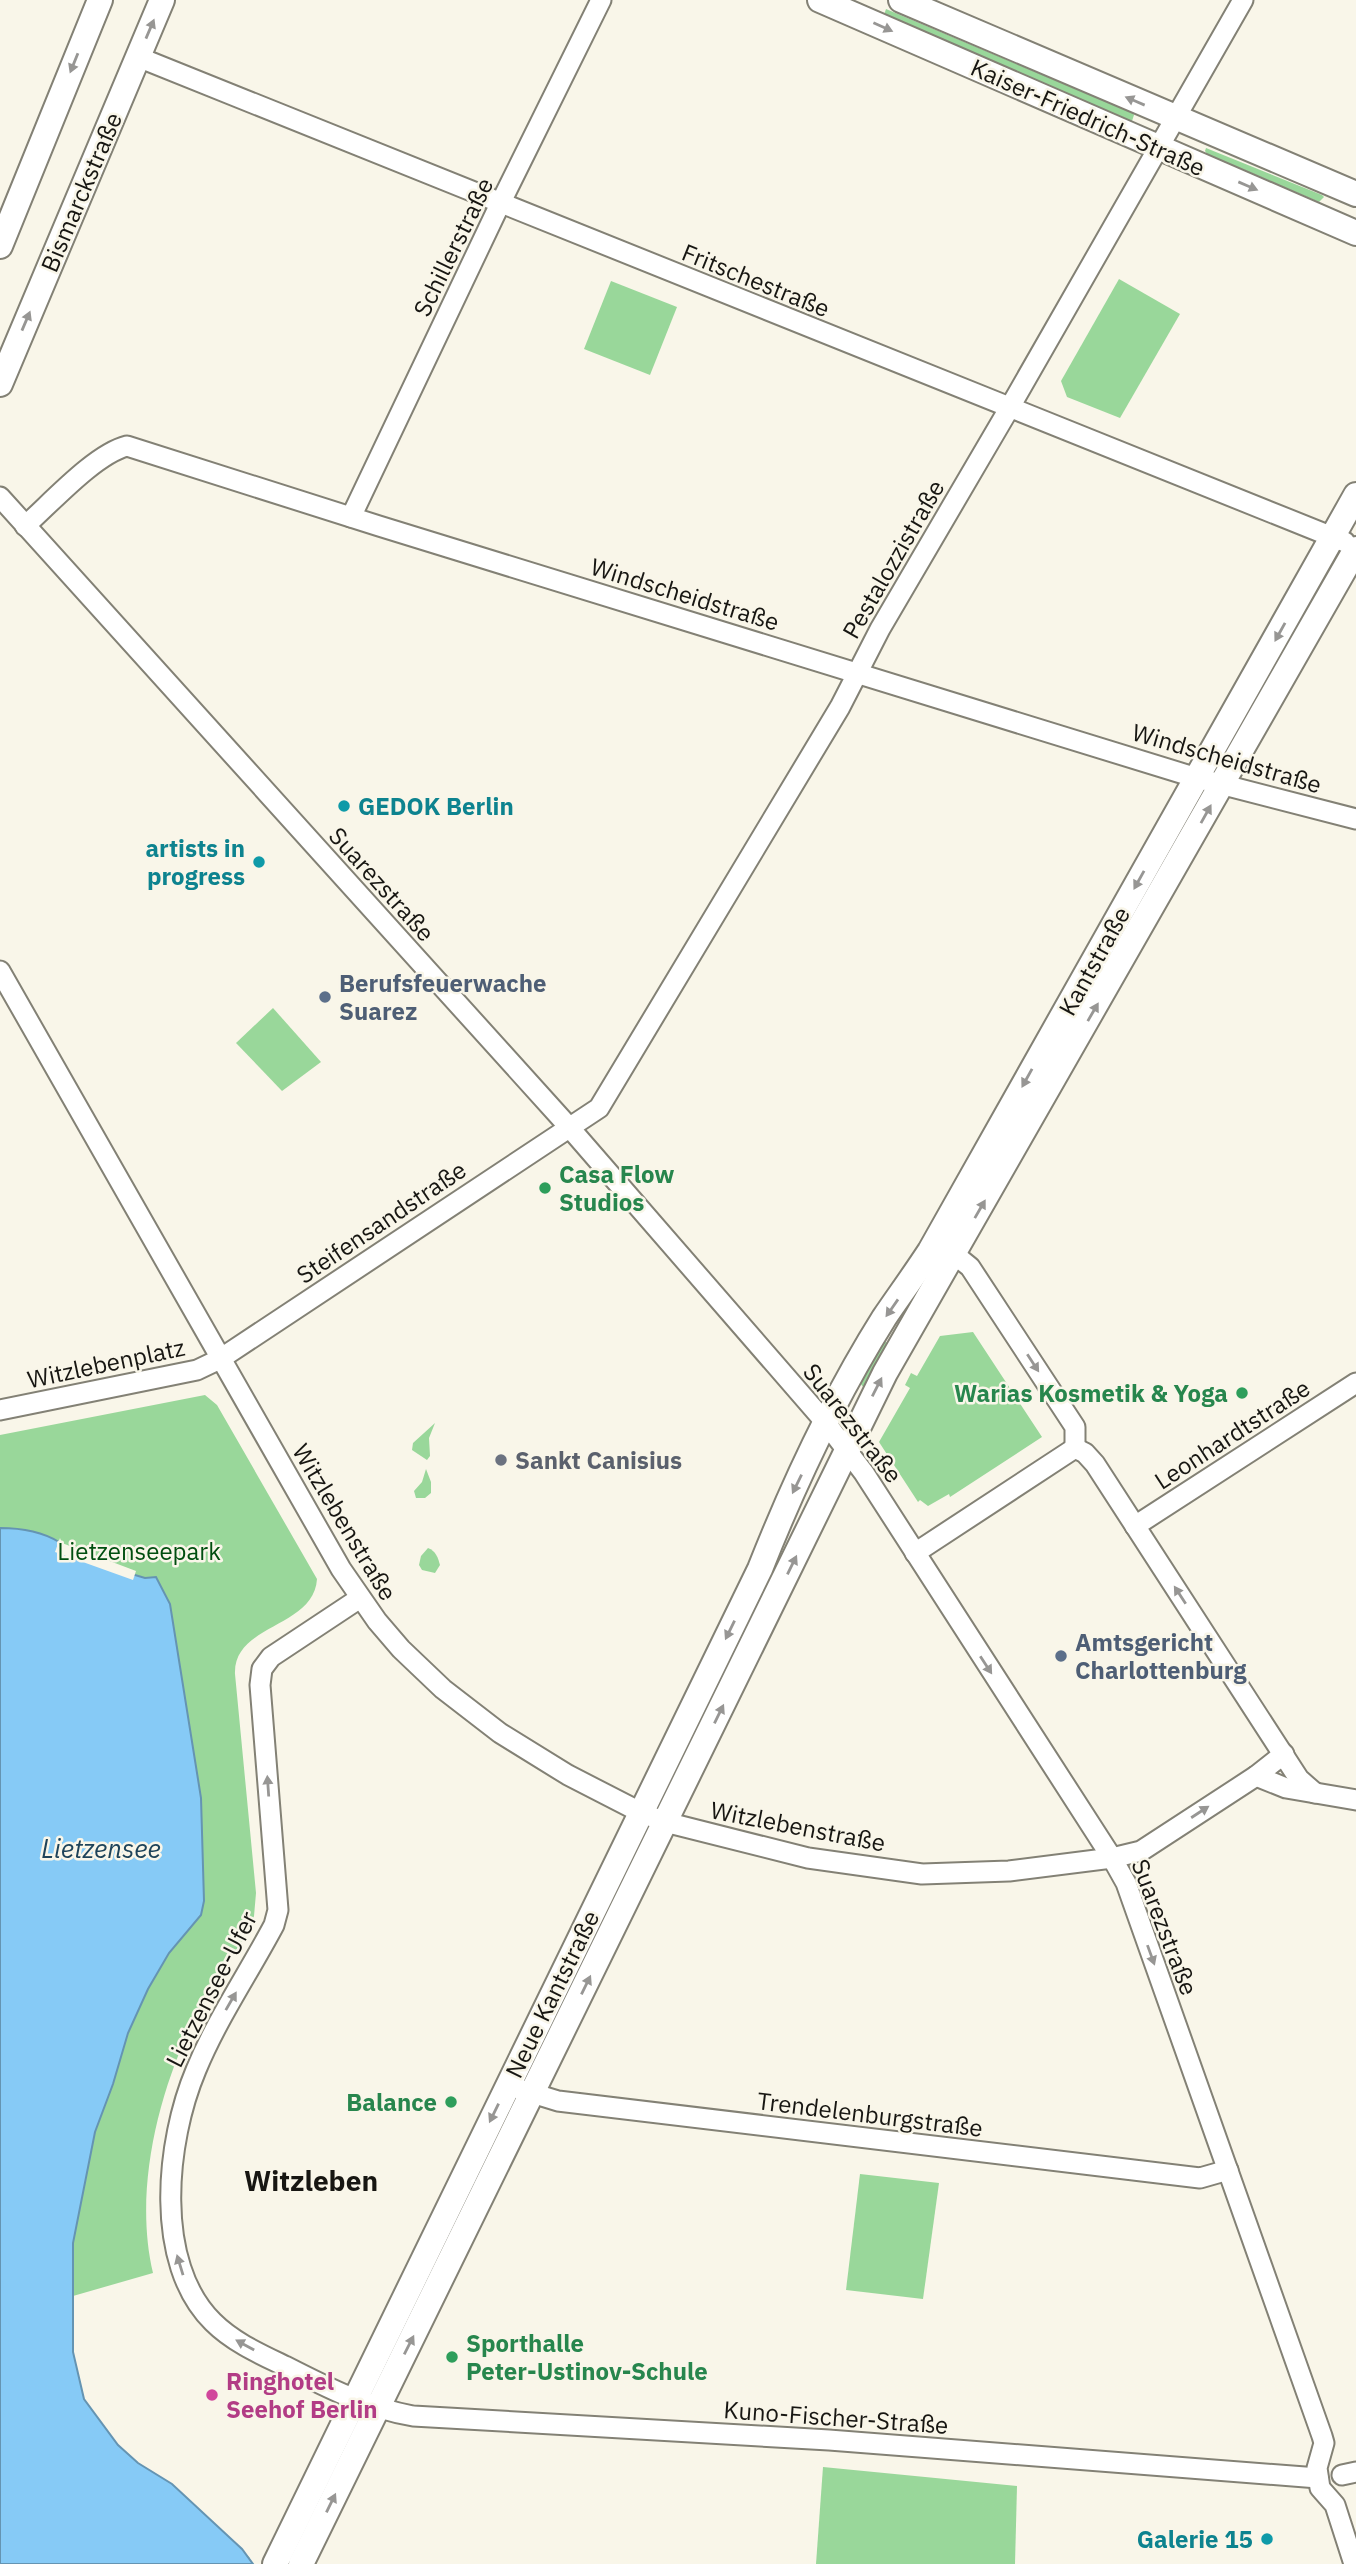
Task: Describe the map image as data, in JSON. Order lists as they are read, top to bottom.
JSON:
{
  "streets": {
    "main road": [
      "Kaiser-Friedrich-Straße",
      "Bismarckstraße",
      "Kantstraße",
      "Neue Kantstraße"
    ],
    "street": [
      "Schillerstraße",
      "Fritschestraße",
      "Pestalozzistraße",
      "Windscheidstraße",
      "Suarezstraße",
      "Steifensandstraße",
      "Witzlebenplatz",
      "Leonhardtstraße",
      "Witzlebenstraße",
      "Lietzensee-Ufer",
      "Trendelenburgstraße",
      "Kuno-Fischer-Straße"
    ]
  },
  "crossings": [
    ["Kaiser-Friedrich-Straße", "Pestalozzistraße"],
    ["Bismarckstraße", "Fritschestraße"],
    ["Schillerstraße", "Fritschestraße"],
    ["Schillerstraße", "Windscheidstraße"],
    ["Fritschestraße", "Pestalozzistraße"],
    ["Fritschestraße", "Kantstraße"],
    ["Pestalozzistraße", "Windscheidstraße"],
    ["Pestalozzistraße", "Suarezstraße"],
    ["Pestalozzistraße", "Steifensandstraße"],
    ["Windscheidstraße", "Suarezstraße"],
    ["Windscheidstraße", "Kantstraße"],
    ["Suarezstraße", "Kantstraße"],
    ["Suarezstraße", "Steifensandstraße"],
    ["Suarezstraße", "Witzlebenstraße"],
    ["Suarezstraße", "Neue Kantstraße"],
    ["Suarezstraße", "Trendelenburgstraße"],
    ["Suarezstraße", "Kuno-Fischer-Straße"],
    ["Kantstraße", "Neue Kantstraße"],
    ["Steifensandstraße", "Witzlebenplatz"],
    ["Steifensandstraße", "Witzlebenstraße"],
    ["Witzlebenplatz", "Witzlebenstraße"],
    ["Witzlebenstraße", "Lietzensee-Ufer"],
    ["Witzlebenstraße", "Neue Kantstraße"],
    ["Lietzensee-Ufer", "Neue Kantstraße"],
    ["Lietzensee-Ufer", "Kuno-Fischer-Straße"],
    ["Neue Kantstraße", "Trendelenburgstraße"],
    ["Neue Kantstraße", "Kuno-Fischer-Straße"]
  ],
  "one_way": ["Lietzensee-Ufer"],
  "districts": ["Witzleben"],
  "water": ["Lietzensee"],
  "parks": ["Lietzenseepark"],
  "places": [
    "GEDOK Berlin",
    "artists in progress",
    "Berufsfeuerwache Suarez",
    "Casa Flow Studios",
    "Warias Kosmetik & Yoga",
    "Sankt Canisius",
    "Amtsgericht Charlottenburg",
    "Balance",
    "Sporthalle Peter-Ustinov-Schule",
    "Ringhotel Seehof Berlin",
    "Galerie 15"
  ]
}
